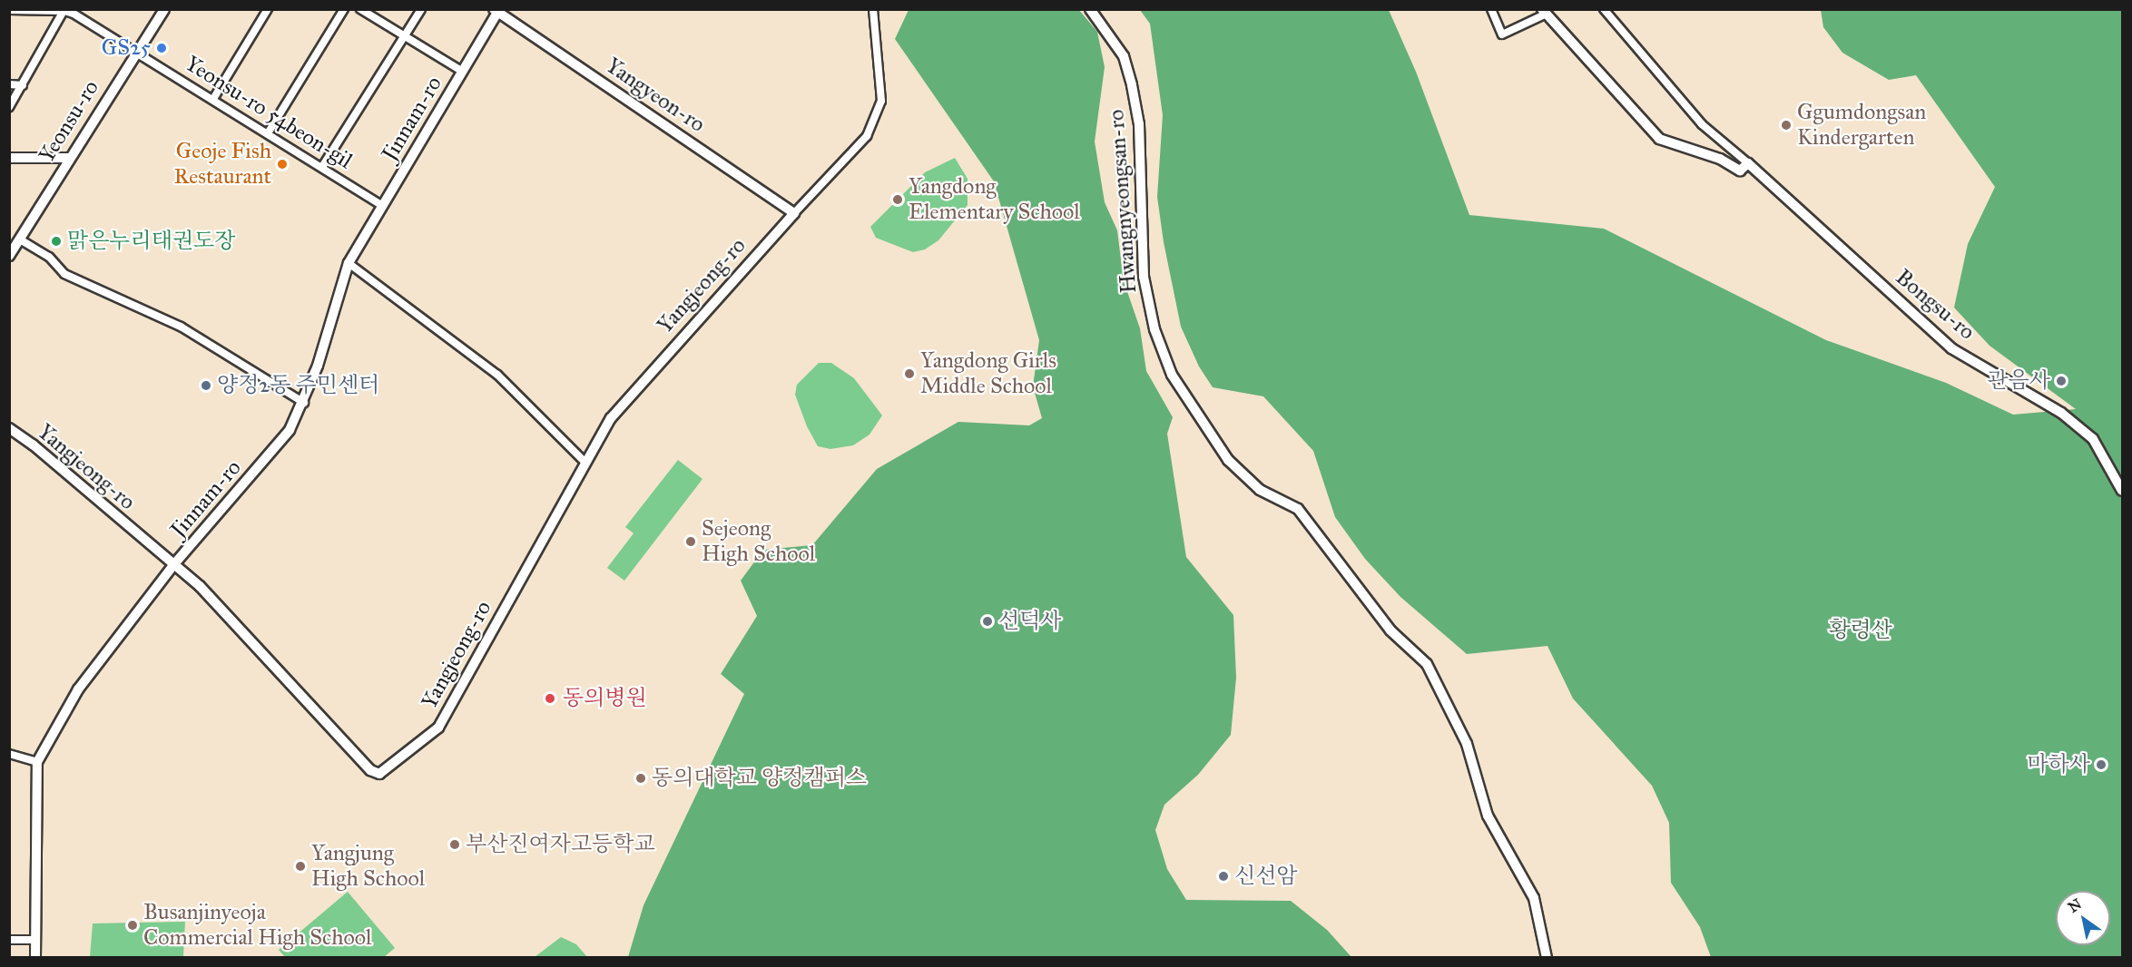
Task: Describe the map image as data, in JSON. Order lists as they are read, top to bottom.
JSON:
{
  "streets": {
    "street": [
      "Yangyeon-ro",
      "Yeonsu-ro 54beon-gil",
      "Jinnam-ro",
      "Yeonsu-ro",
      "Hwangnyeongsan-ro",
      "Yangjeong-ro",
      "Bongsu-ro"
    ]
  },
  "crossings": [
    ["Yangyeon-ro", "Jinnam-ro"],
    ["Yangyeon-ro", "Yangjeong-ro"],
    ["Yeonsu-ro 54beon-gil", "Jinnam-ro"],
    ["Yeonsu-ro 54beon-gil", "Yeonsu-ro"],
    ["Jinnam-ro", "Yangjeong-ro"]
  ],
  "parks": ["황령산"],
  "places": [
    "GS25",
    "Ggumdongsan Kindergarten",
    "Geoje Fish Restaurant",
    "Yangdong Elementary School",
    "맑은누리태권도장",
    "Yangdong Girls Middle School",
    "관음사",
    "양정2동 주민센터",
    "Sejeong High School",
    "선덕사",
    "동의병원",
    "마하사",
    "동의대학교 양정캠퍼스",
    "부산진여자고등학교",
    "Yangjung High School",
    "신선암",
    "Busanjinyeoja Commercial High School"
  ],
  "north": "top left"
}
